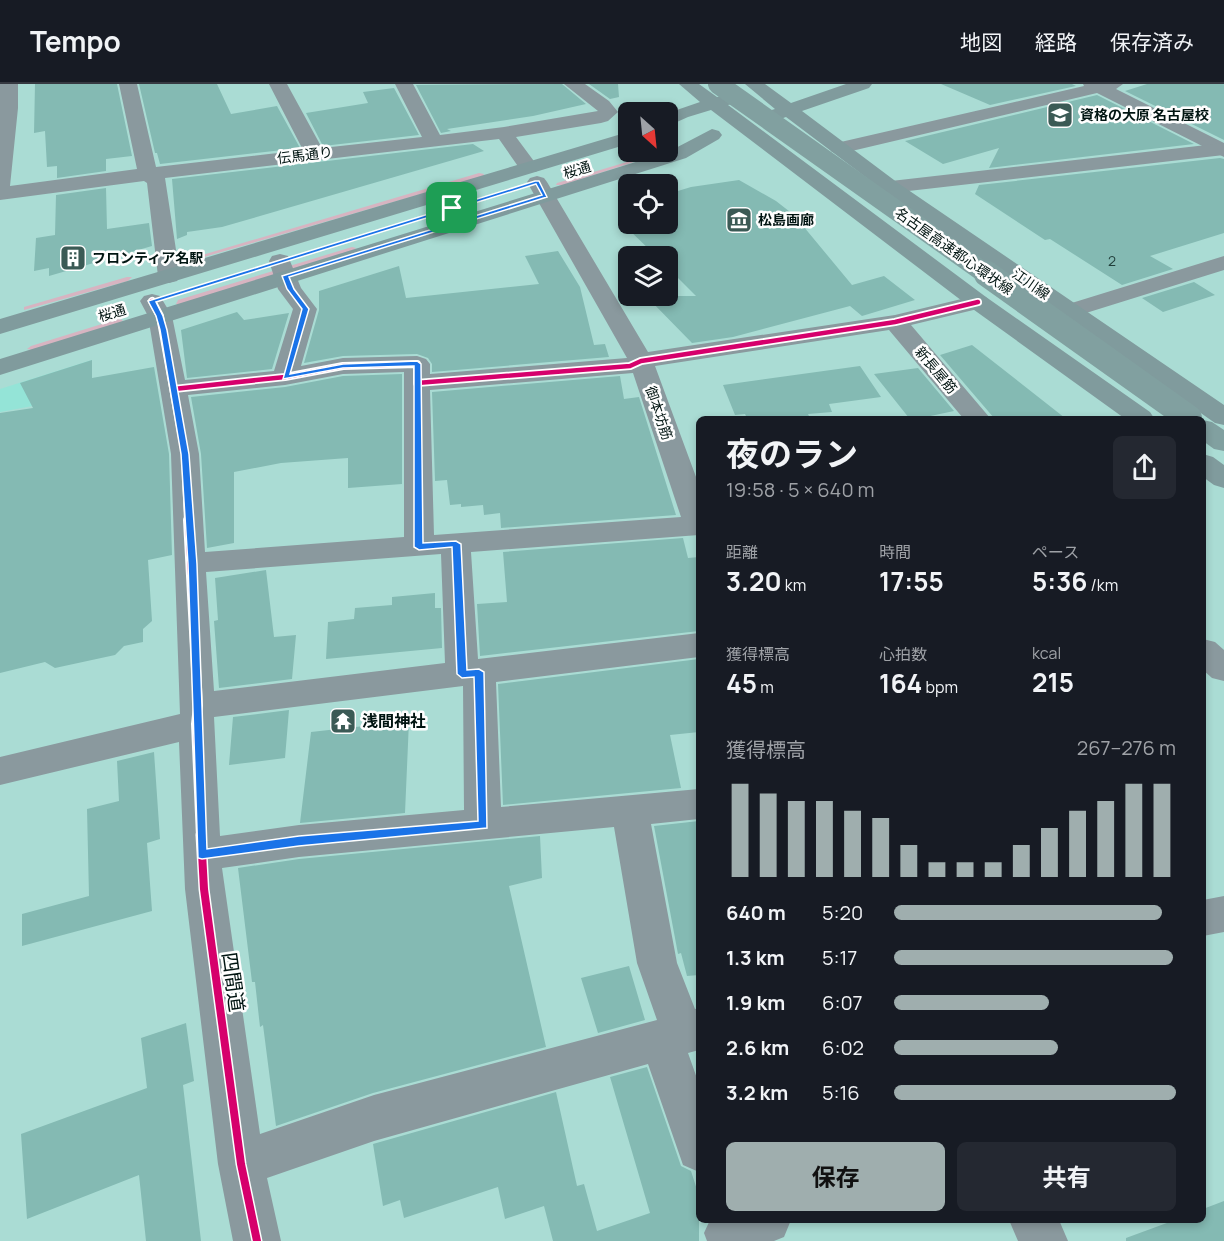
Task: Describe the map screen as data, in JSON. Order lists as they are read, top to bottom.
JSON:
{
  "streets": {
    "highway": ["名古屋高速都心環状線"],
    "main road": ["桜通", "江川線"],
    "street": [
      "伝馬通り",
      "新長屋筋",
      "御本坊筋",
      "四間道"
    ]
  },
  "crossings": [
    ["伝馬通り", "御本坊筋"],
    ["桜通", "御本坊筋"],
    ["桜通", "四間道"]
  ],
  "places": {
    "school or university": ["資格の大原 名古屋校"],
    "museum": ["松島画廊"],
    "building": ["フロンティア名駅"],
    "temple": ["浅間神社"]
  },
  "house_numbers": ["2"],
  "north": "bottom right",
  "page": {
    "header": "Tempo",
    "nav": ["地図", "経路", "保存済み"],
    "heading": ["夜のラン", "19:58 · 5 × 640 m"],
    "stats": [
      ["距離", "3.20 km"],
      ["時間", "17:55"],
      ["ペース", "5:36 /km"],
      ["獲得標高", "45 m"],
      ["心拍数", "164 bpm"],
      ["kcal", "215"]
    ],
    "chart": ["獲得標高", "267–276 m"],
    "list": [
      {
        "name": "640 m",
        "note": "5:20"
      },
      {
        "name": "1.3 km",
        "note": "5:17"
      },
      {
        "name": "1.9 km",
        "note": "6:07"
      },
      {
        "name": "2.6 km",
        "note": "6:02"
      },
      {
        "name": "3.2 km",
        "note": "5:16"
      }
    ],
    "buttons": ["保存", "共有"]
  }
}
